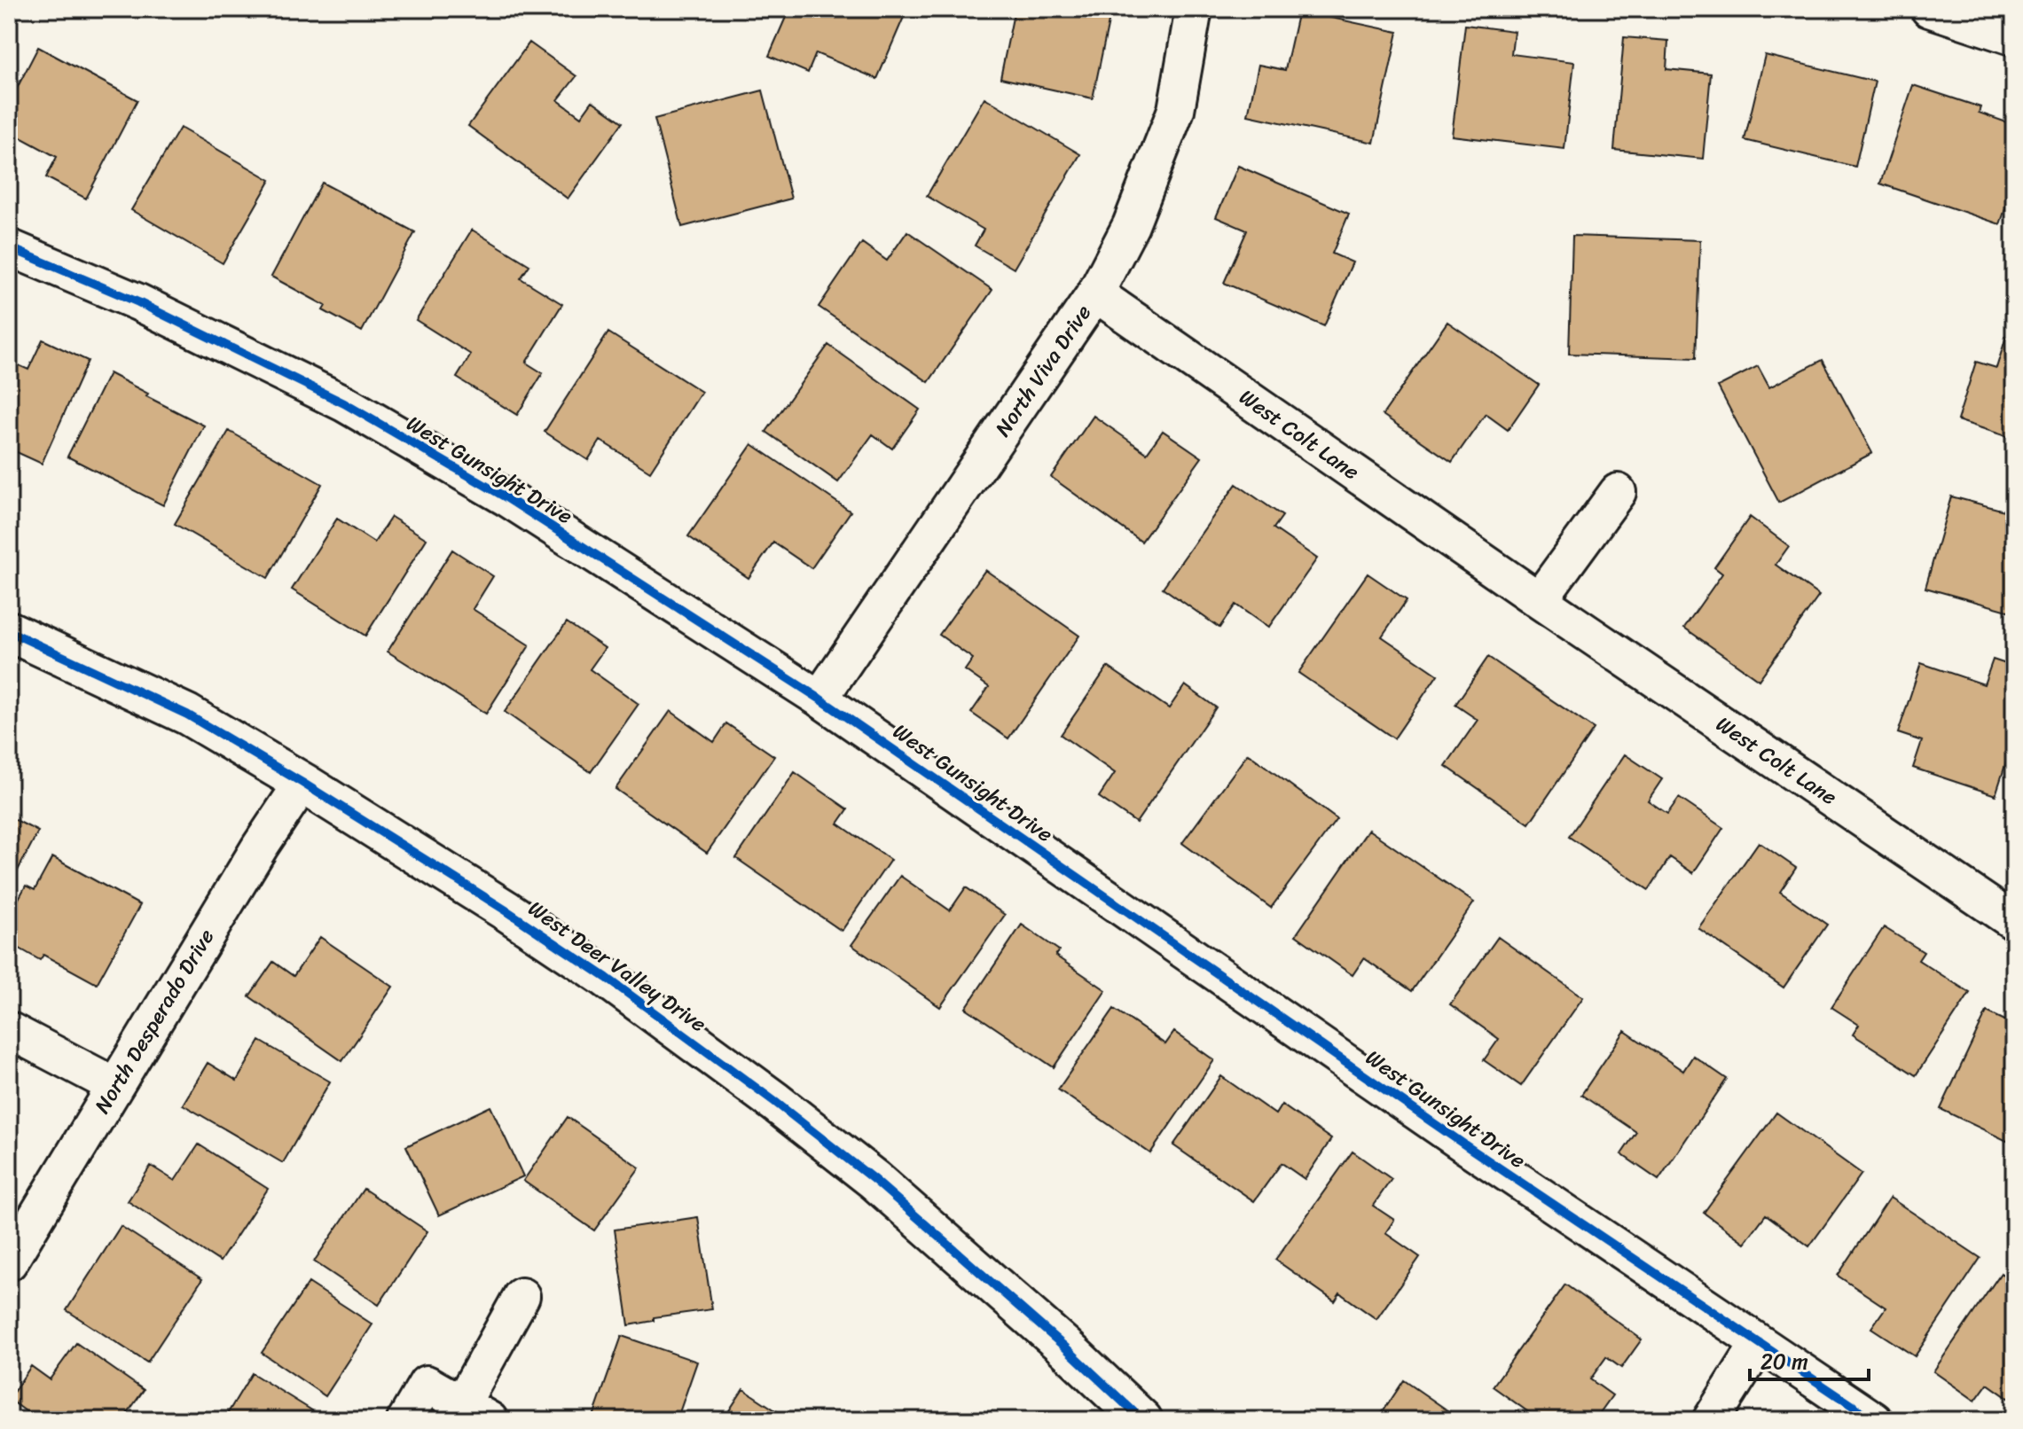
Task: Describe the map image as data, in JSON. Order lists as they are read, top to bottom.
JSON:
{
  "streets": {
    "street": [
      "North Viva Drive",
      "West Colt Lane",
      "West Gunsight Drive",
      "West Deer Valley Drive",
      "North Desperado Drive"
    ]
  },
  "crossings": [
    ["North Viva Drive", "West Colt Lane"],
    ["North Viva Drive", "West Gunsight Drive"],
    ["West Deer Valley Drive", "North Desperado Drive"]
  ],
  "scale_bar": "20 m"
}
